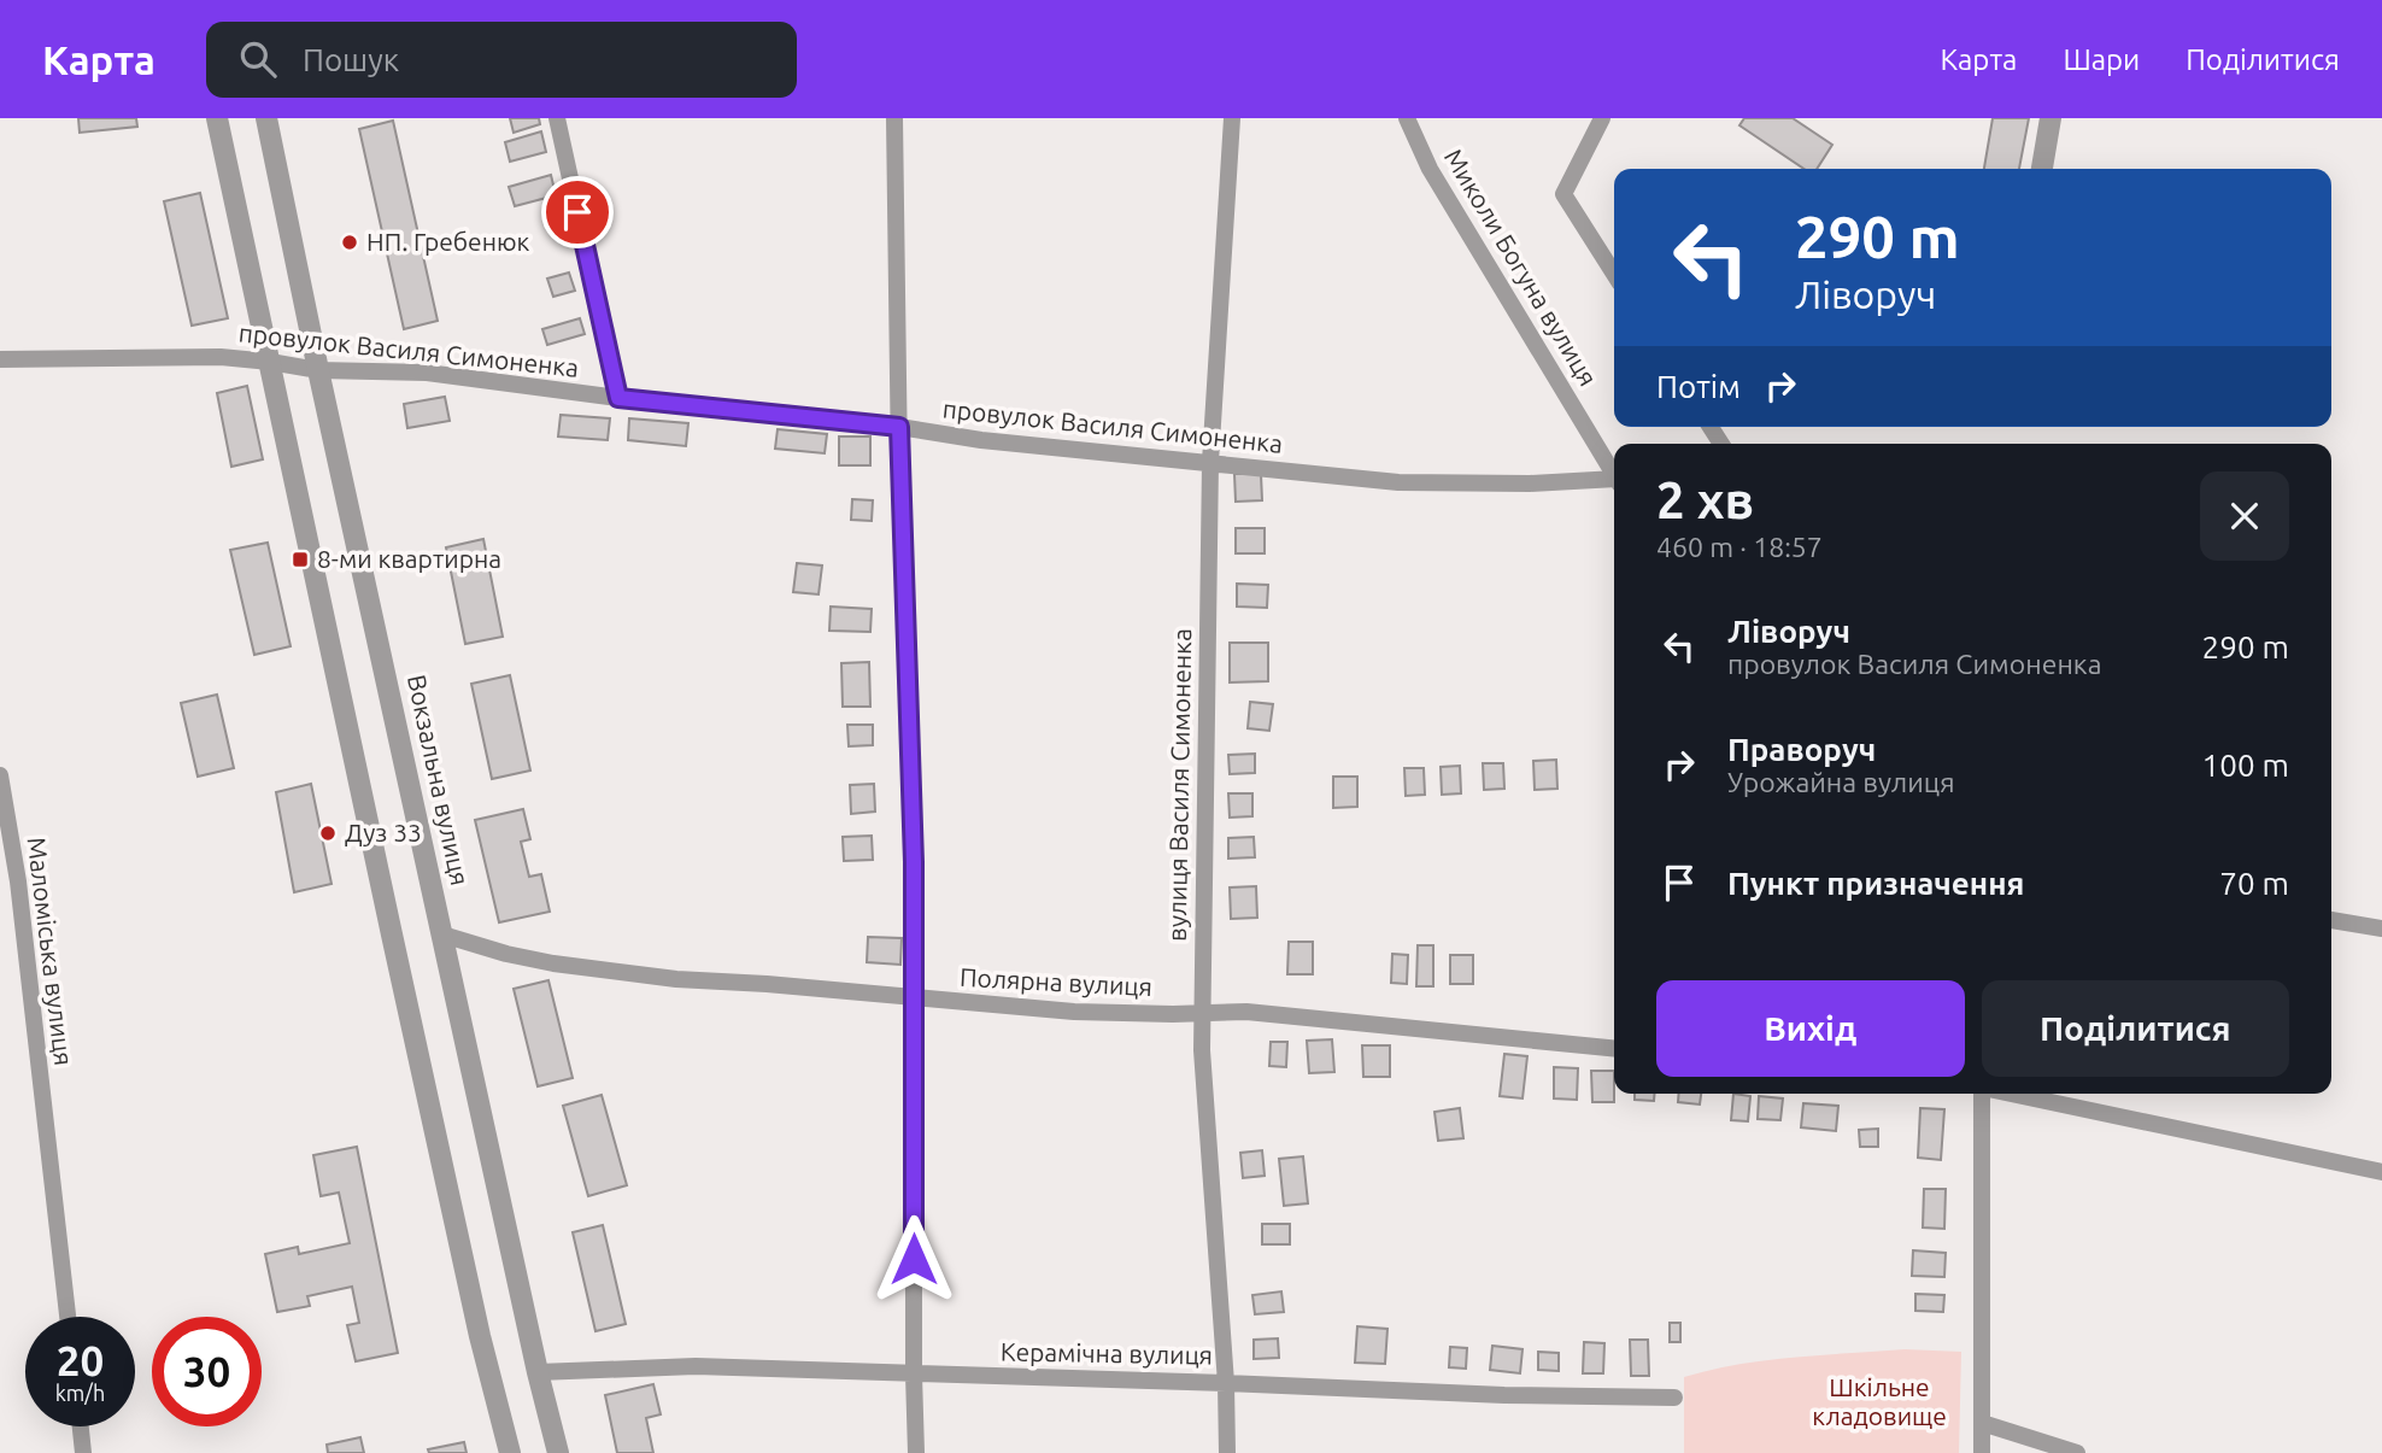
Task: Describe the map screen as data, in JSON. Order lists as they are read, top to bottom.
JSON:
{
  "streets": {
    "street": [
      "Миколи Богуна вулиця",
      "провулок Василя Симоненка",
      "Вокзальна вулиця",
      "вулиця Василя Симоненка",
      "Маломіська вулиця",
      "Полярна вулиця",
      "Керамічна вулиця"
    ]
  },
  "crossings": [
    ["провулок Василя Симоненка", "Вокзальна вулиця"],
    ["провулок Василя Симоненка", "вулиця Василя Симоненка"],
    ["Вокзальна вулиця", "Полярна вулиця"],
    ["Вокзальна вулиця", "Керамічна вулиця"],
    ["вулиця Василя Симоненка", "Полярна вулиця"],
    ["вулиця Василя Симоненка", "Керамічна вулиця"]
  ],
  "parks": ["Шкільне кладовище"],
  "places": {
    "other": ["НП. Гребенюк", "Дуз 33"],
    "transit": ["8-ми квартирна"]
  },
  "page": {
    "header": "Карта",
    "search": "Пошук",
    "nav": ["Карта", "Шари", "Поділитися"],
    "turn": ["290 m", "Ліворуч"],
    "then": "Потім",
    "heading": ["2 хв", "460 m · 18:57"],
    "list": [
      {
        "name": "Ліворуч",
        "note": "провулок Василя Симоненка",
        "value": "290 m"
      },
      {
        "name": "Праворуч",
        "note": "Урожайна вулиця",
        "value": "100 m"
      },
      {
        "name": "Пункт призначення",
        "value": "70 m"
      }
    ],
    "buttons": ["Вихід", "Поділитися"],
    "speed": "20 km/h",
    "limit": "30"
  }
}
